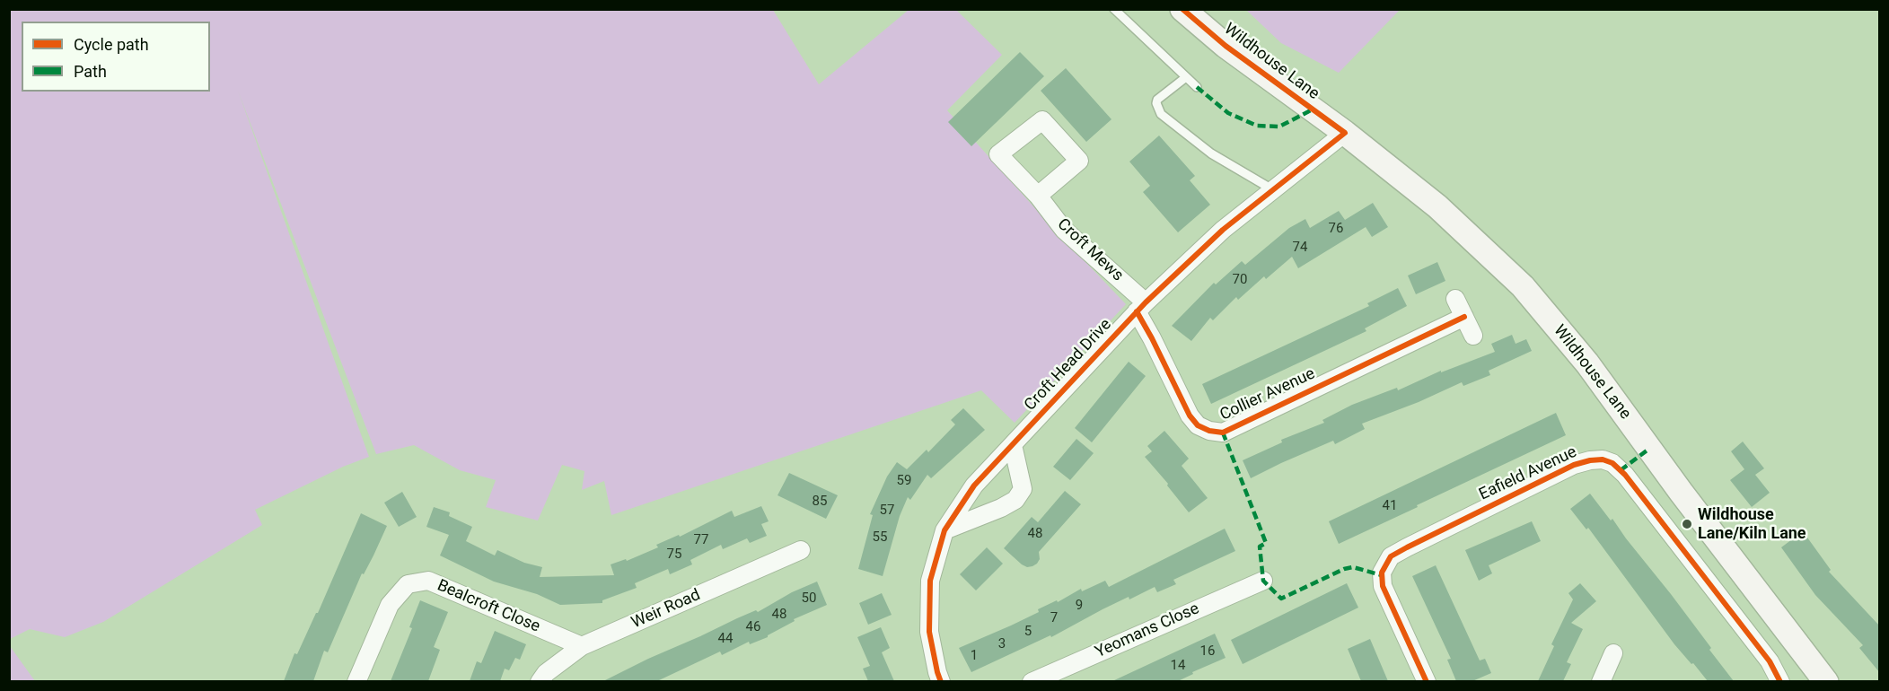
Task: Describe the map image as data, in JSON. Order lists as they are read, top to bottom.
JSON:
{
  "streets": {
    "main road": ["Wildhouse Lane"],
    "street": [
      "Croft Mews",
      "Croft Head Drive",
      "Collier Avenue",
      "Eafield Avenue",
      "Bealcroft Close",
      "Weir Road",
      "Yeomans Close"
    ]
  },
  "crossings": [
    ["Wildhouse Lane", "Croft Head Drive"],
    ["Croft Mews", "Croft Head Drive"],
    ["Croft Mews", "Collier Avenue"],
    ["Croft Head Drive", "Collier Avenue"],
    ["Bealcroft Close", "Weir Road"]
  ],
  "places": ["Wildhouse Lane/Kiln Lane"],
  "house_numbers": [
    "76",
    "74",
    "70",
    "59",
    "85",
    "41",
    "57",
    "48",
    "55",
    "77",
    "75",
    "50",
    "9",
    "48",
    "7",
    "46",
    "5",
    "44",
    "3",
    "16",
    "1",
    "14"
  ],
  "legend": ["Cycle path", "Path"]
}
